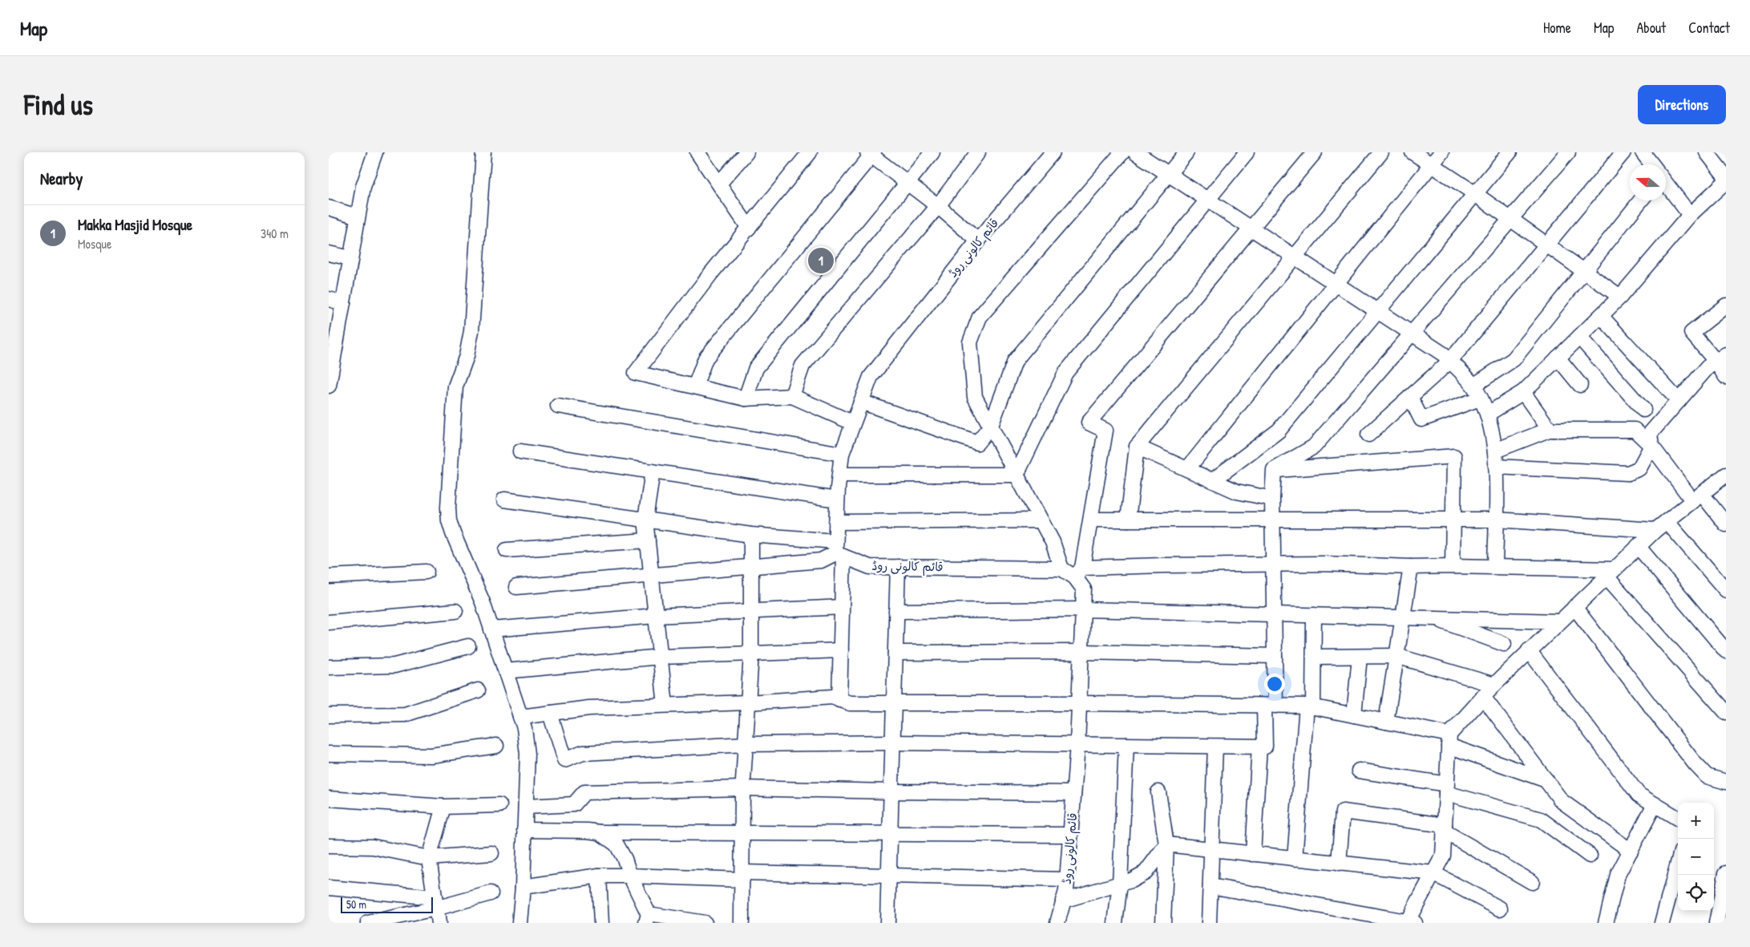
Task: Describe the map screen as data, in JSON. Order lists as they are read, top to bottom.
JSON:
{
  "streets": {
    "street": ["قائم کالونی روڈ"]
  },
  "scale_bar": "50 m",
  "north": "left",
  "page": {
    "header": "Map",
    "nav": [
      "Home",
      "Map",
      "About",
      "Contact"
    ],
    "buttons": "Directions",
    "title": "Find us",
    "heading": "Nearby",
    "list": [
      {
        "mark": "1",
        "name": "Makka Masjid Mosque",
        "note": "Mosque",
        "value": "340 m"
      }
    ],
    "pins": "1",
    "map_buttons": ["+", "−"],
    "scale": "50 m"
  }
}
